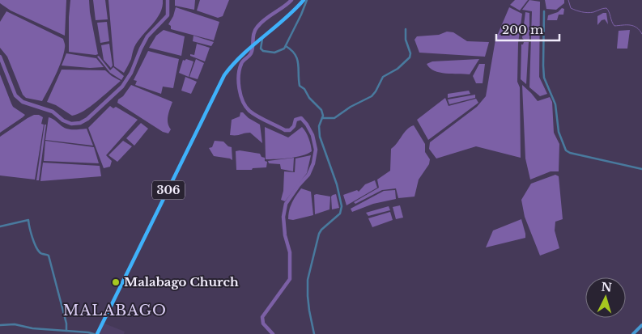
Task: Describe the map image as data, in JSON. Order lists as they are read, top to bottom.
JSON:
{
  "streets": {
    "main road": ["306"]
  },
  "districts": ["MALABAGO"],
  "places": ["Malabago Church"],
  "scale_bar": "200 m",
  "north": "top"
}
